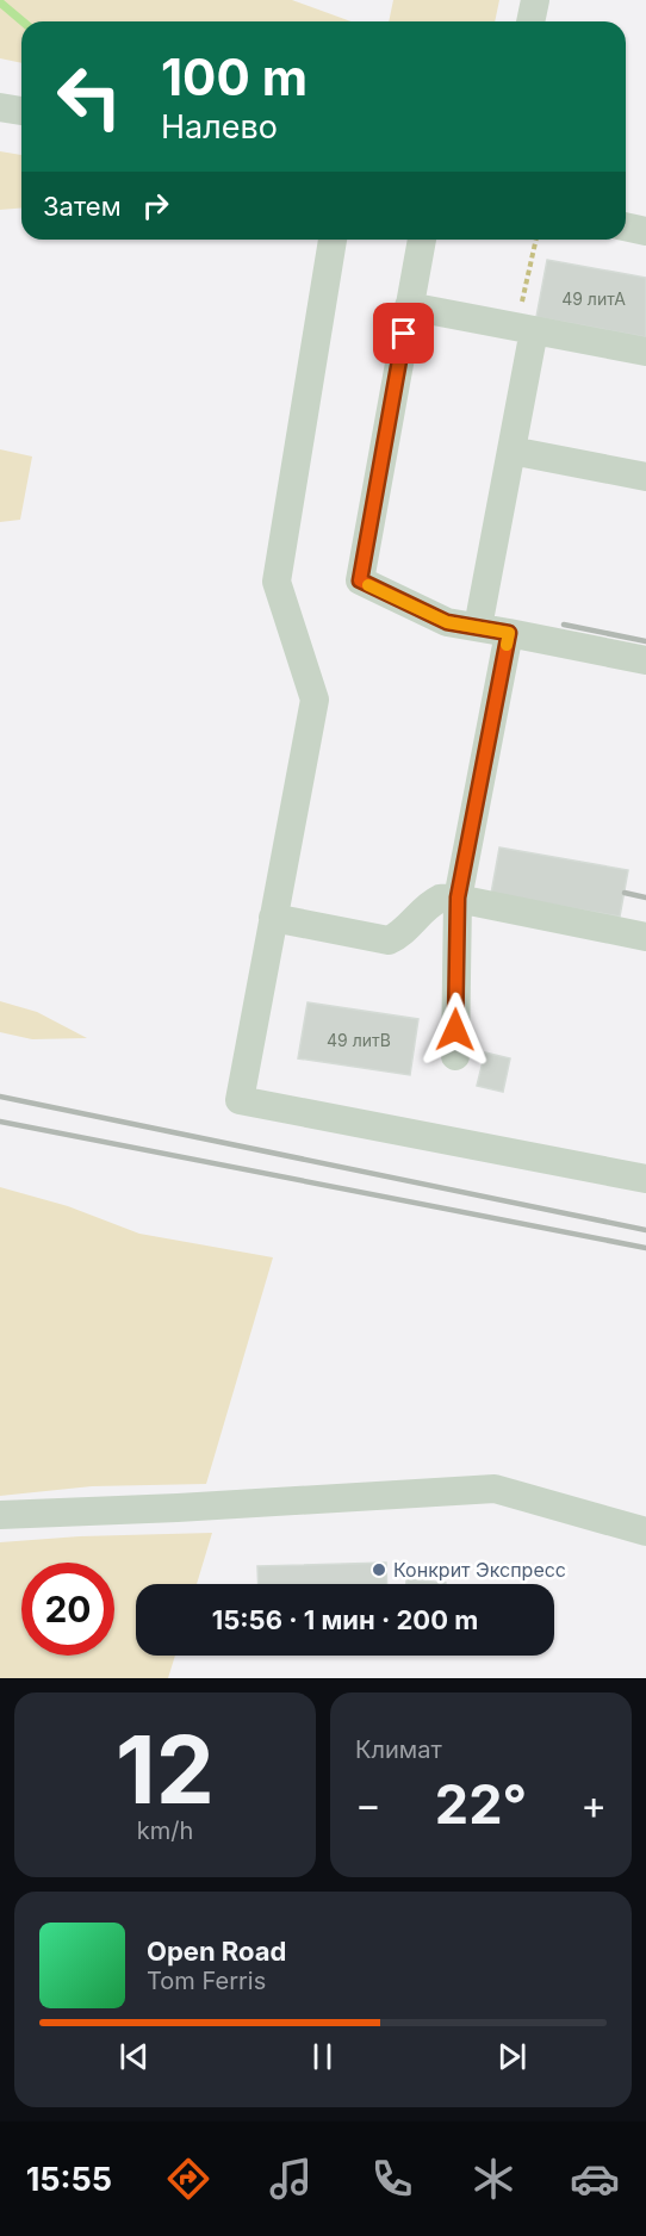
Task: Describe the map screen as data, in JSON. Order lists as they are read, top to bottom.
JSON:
{
  "places": ["Конкрит Экспресс"],
  "house_numbers": ["49 литА", "49 литВ"],
  "page": {
    "turn": ["100 m", "Налево"],
    "then": "Затем",
    "limit": "20",
    "trip": "15:56 · 1 мин · 200 m",
    "tile": [
      ["12", "km/h"],
      "Климат"
    ],
    "heat": ["−", "22°", "+"],
    "song": ["Open Road", "Tom Ferris"],
    "tabs": "15:55"
  }
}
